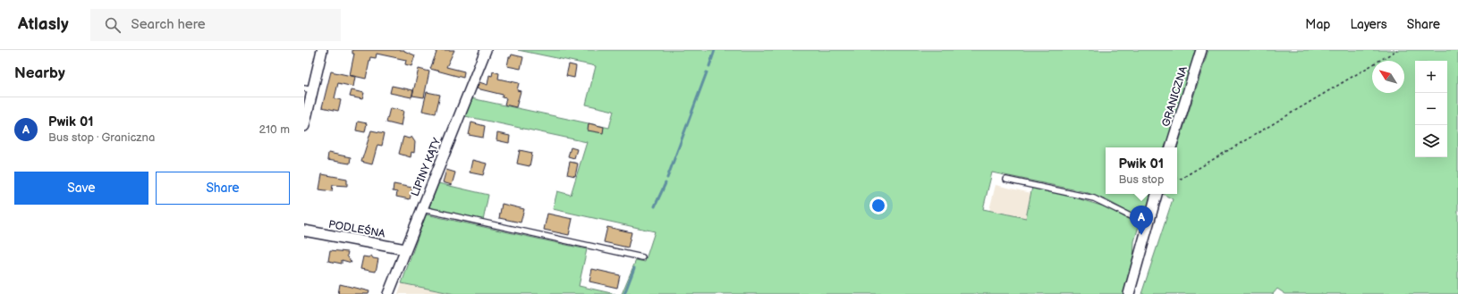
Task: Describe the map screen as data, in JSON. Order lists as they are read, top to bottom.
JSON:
{
  "streets": {
    "street": ["GRANICZNA", "LIPINY KĄTY", "PODLEŚNA"]
  },
  "crossings": [
    ["LIPINY KĄTY", "PODLEŚNA"]
  ],
  "north": "top left",
  "page": {
    "header": "Atlasly",
    "search": "Search here",
    "nav": ["Map", "Layers", "Share"],
    "heading": "Nearby",
    "map_buttons": ["+", "−"],
    "list": [
      {
        "mark": "A",
        "name": "Pwik 01",
        "note": "Bus stop · Graniczna",
        "value": "210 m"
      }
    ],
    "popup": ["Pwik 01", "Bus stop"],
    "buttons": ["Save", "Share"],
    "pins": "A"
  }
}
